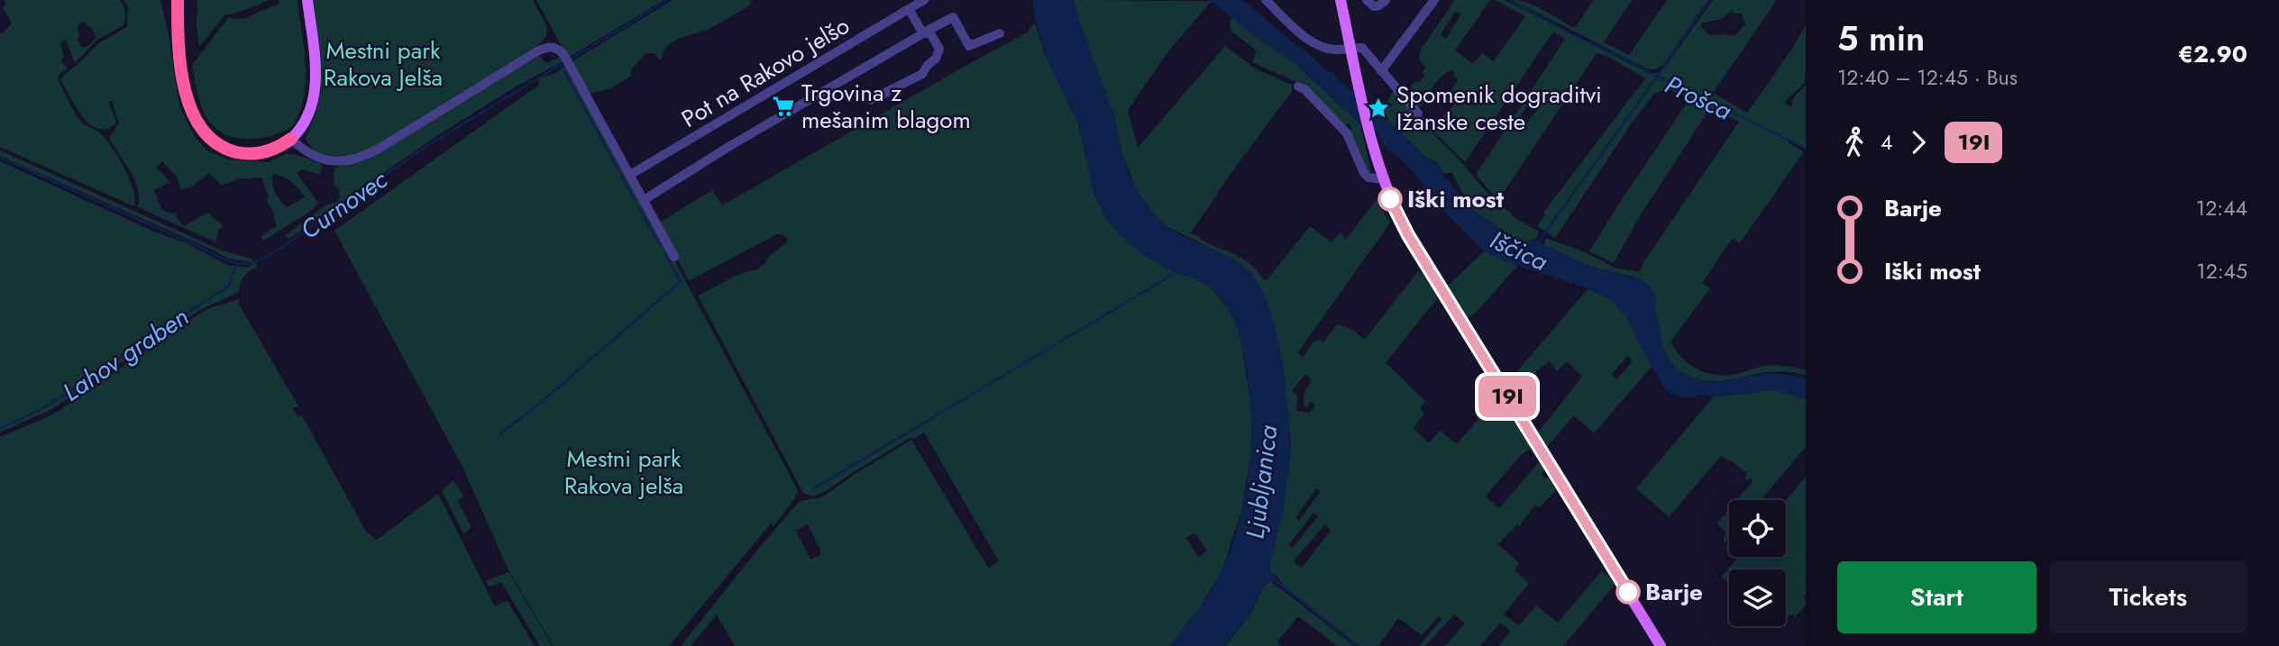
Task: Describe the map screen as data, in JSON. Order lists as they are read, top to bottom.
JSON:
{
  "streets": {
    "street": ["Pot na Rakovo jelšo"]
  },
  "water": [
    "Prošca",
    "Curnovec",
    "Iščica",
    "Lahov graben",
    "Ljubljanica"
  ],
  "parks": ["Mestni park Rakova Jelša", "Mestni park Rakova jelša"],
  "places": {
    "supermarket": ["Trgovina z mešanim blagom"],
    "place": ["Spomenik dograditvi Ižanske ceste"],
    "other": ["Iški most", "Barje"]
  },
  "lines": ["bus line 19I"],
  "page": {
    "on_map": "19I",
    "heading": ["5 min", "12:40 – 12:45 · Bus", "€2.90"],
    "legs": ["4", "19I"],
    "list": [
      {
        "name": "Barje",
        "value": "12:44"
      },
      {
        "name": "Iški most",
        "value": "12:45"
      }
    ],
    "buttons": ["Start", "Tickets"]
  }
}
